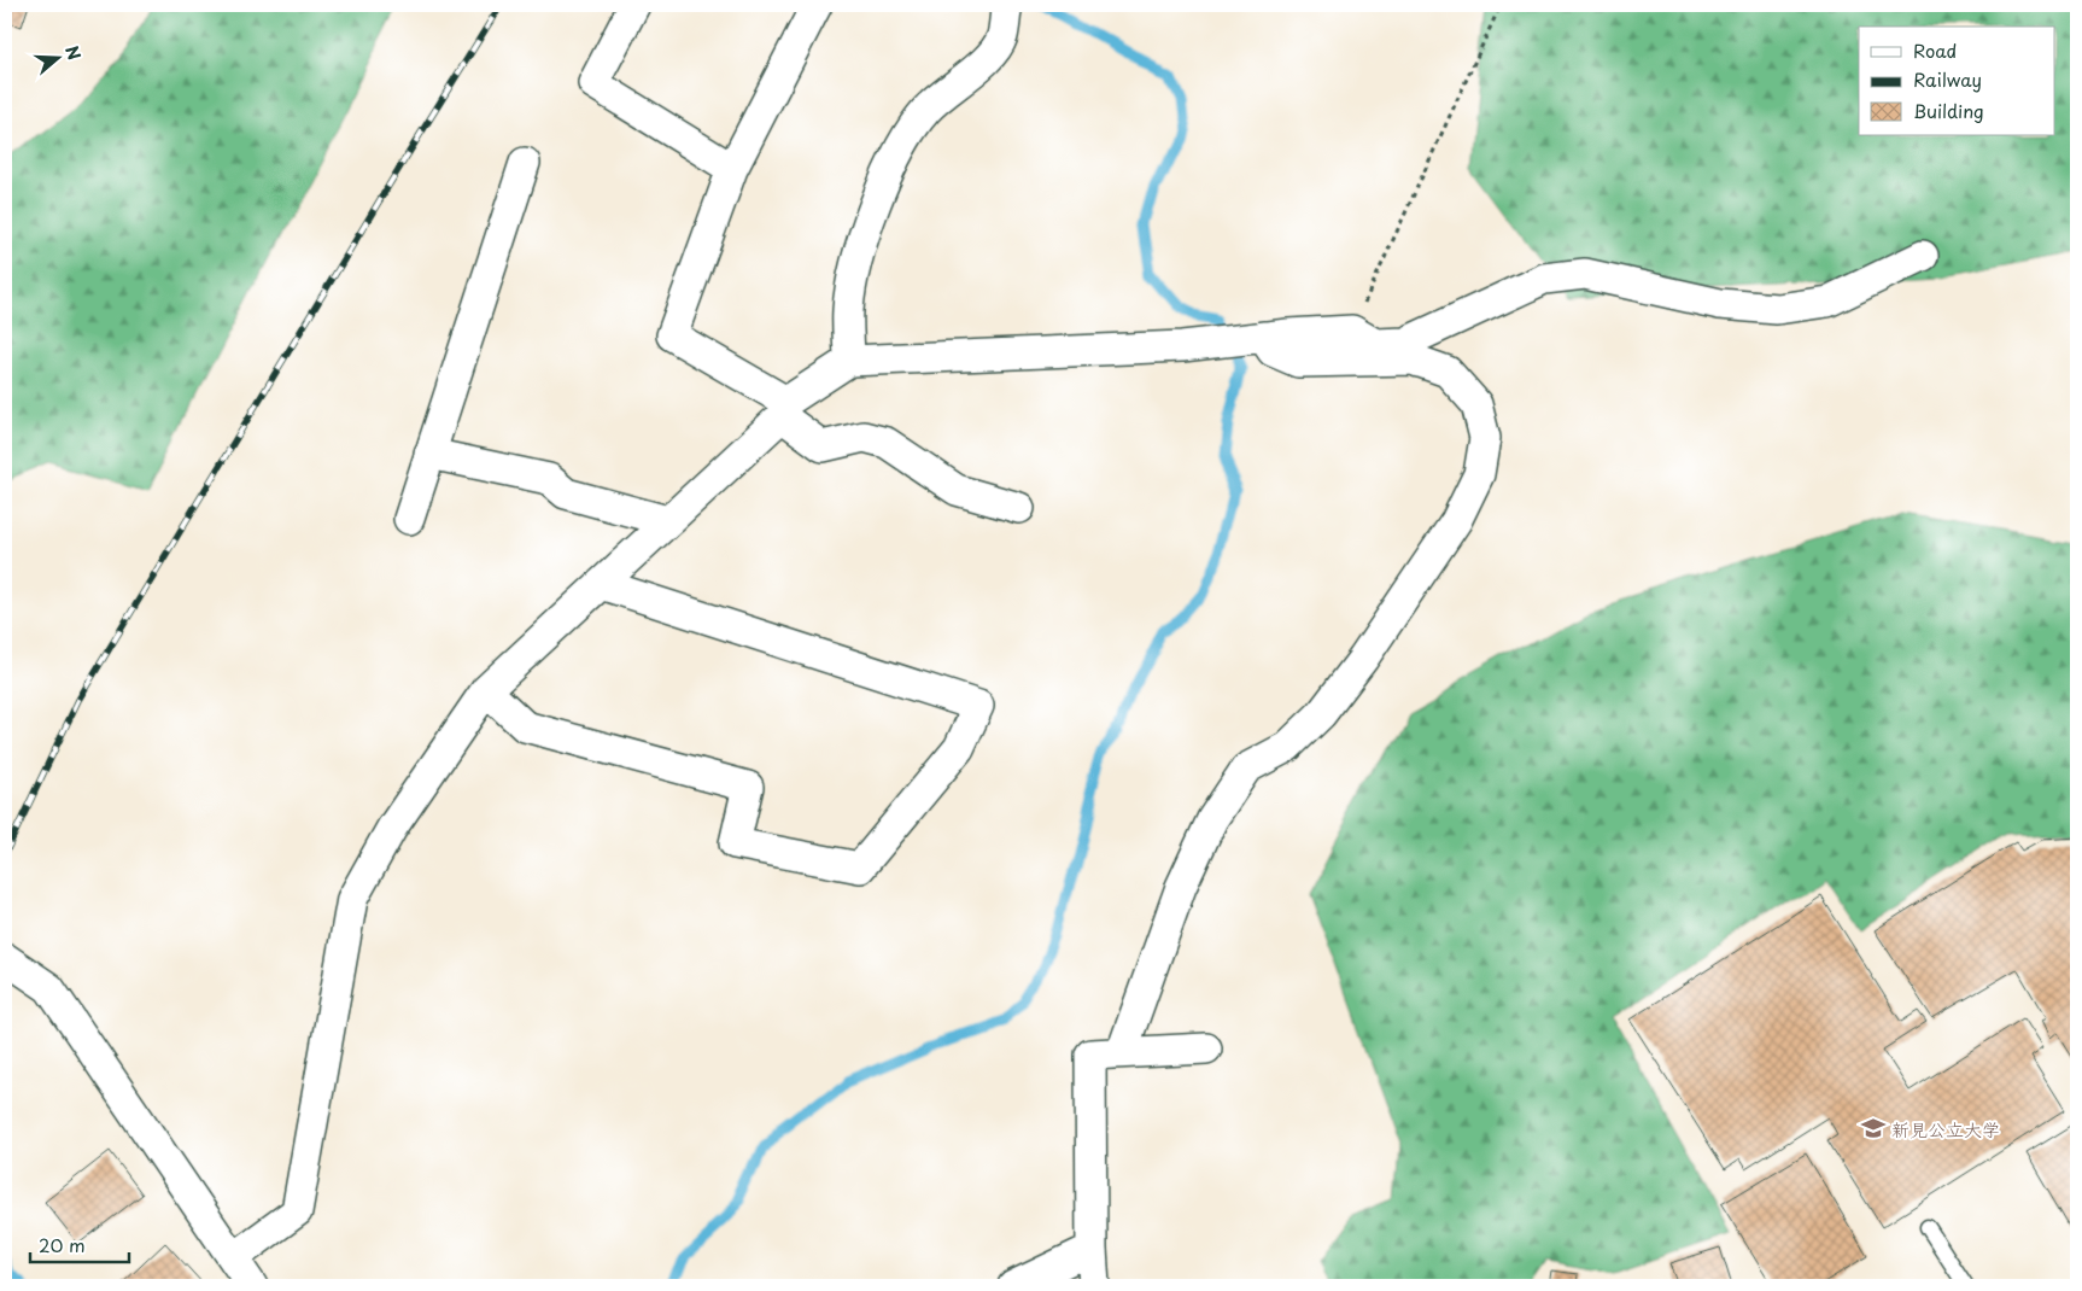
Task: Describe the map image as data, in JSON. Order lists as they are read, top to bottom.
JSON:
{
  "places": {
    "school or university": ["新見公立大学"]
  },
  "legend": ["Road", "Railway", "Building"],
  "scale_bar": "20 m",
  "north": "right"
}
